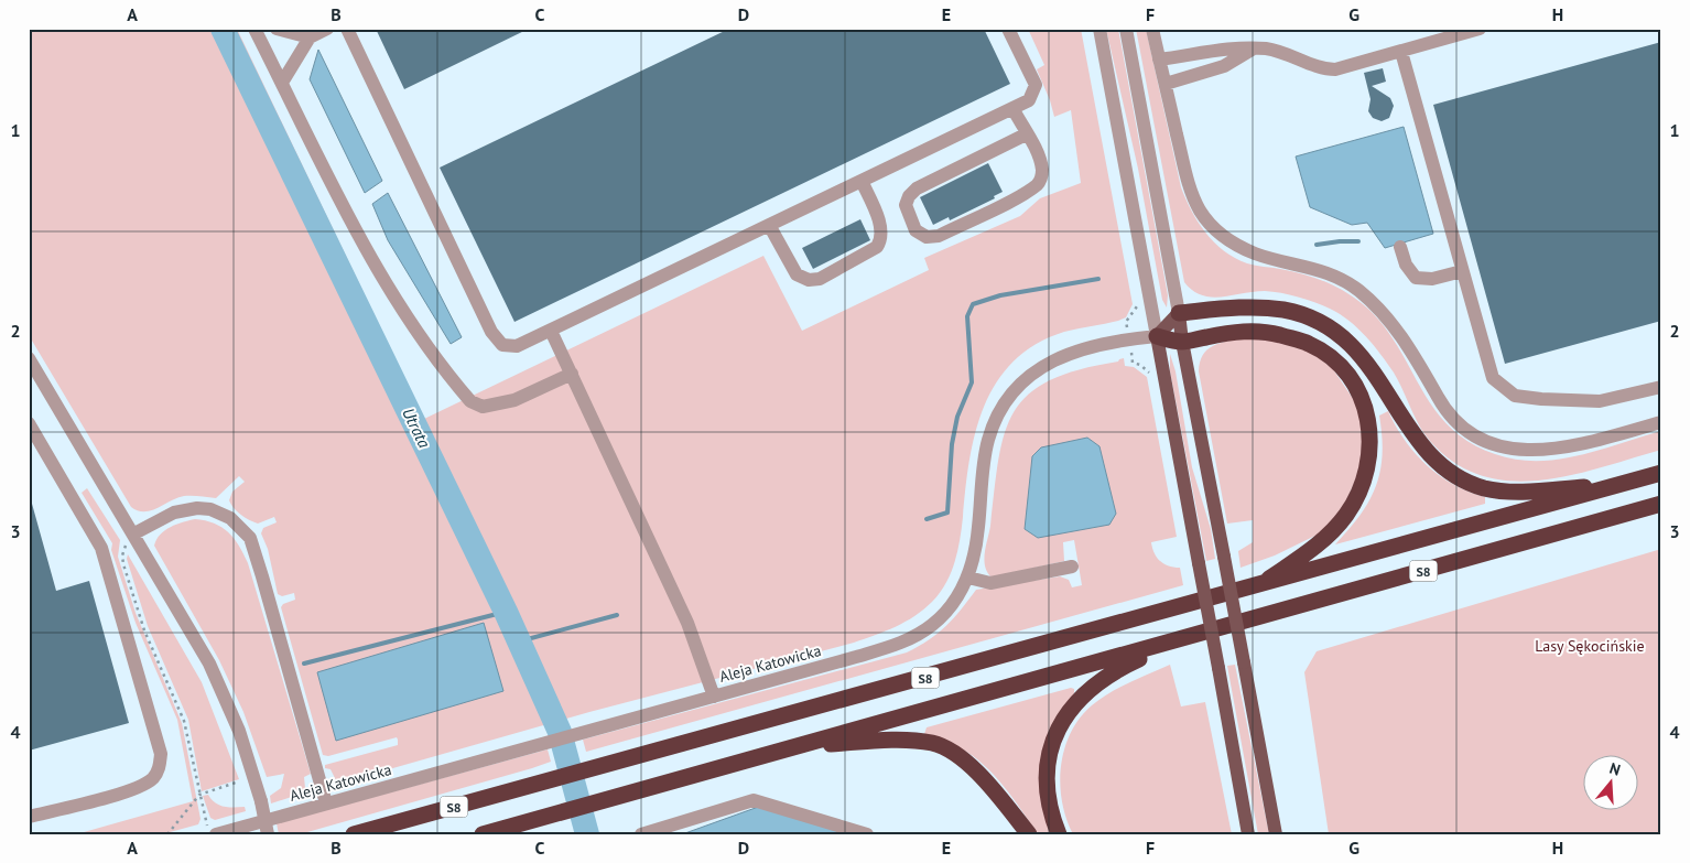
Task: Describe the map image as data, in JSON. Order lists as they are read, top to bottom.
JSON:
{
  "streets": {
    "highway": ["S8"],
    "street": ["Aleja Katowicka"]
  },
  "water": ["Utrata"],
  "parks": ["Lasy Sękocińskie"],
  "north": "top",
  "grid": {
    "columns": [
      "A",
      "B",
      "C",
      "D",
      "E",
      "F",
      "G",
      "H"
    ],
    "rows": [
      "1",
      "2",
      "3",
      "4"
    ]
  }
}
